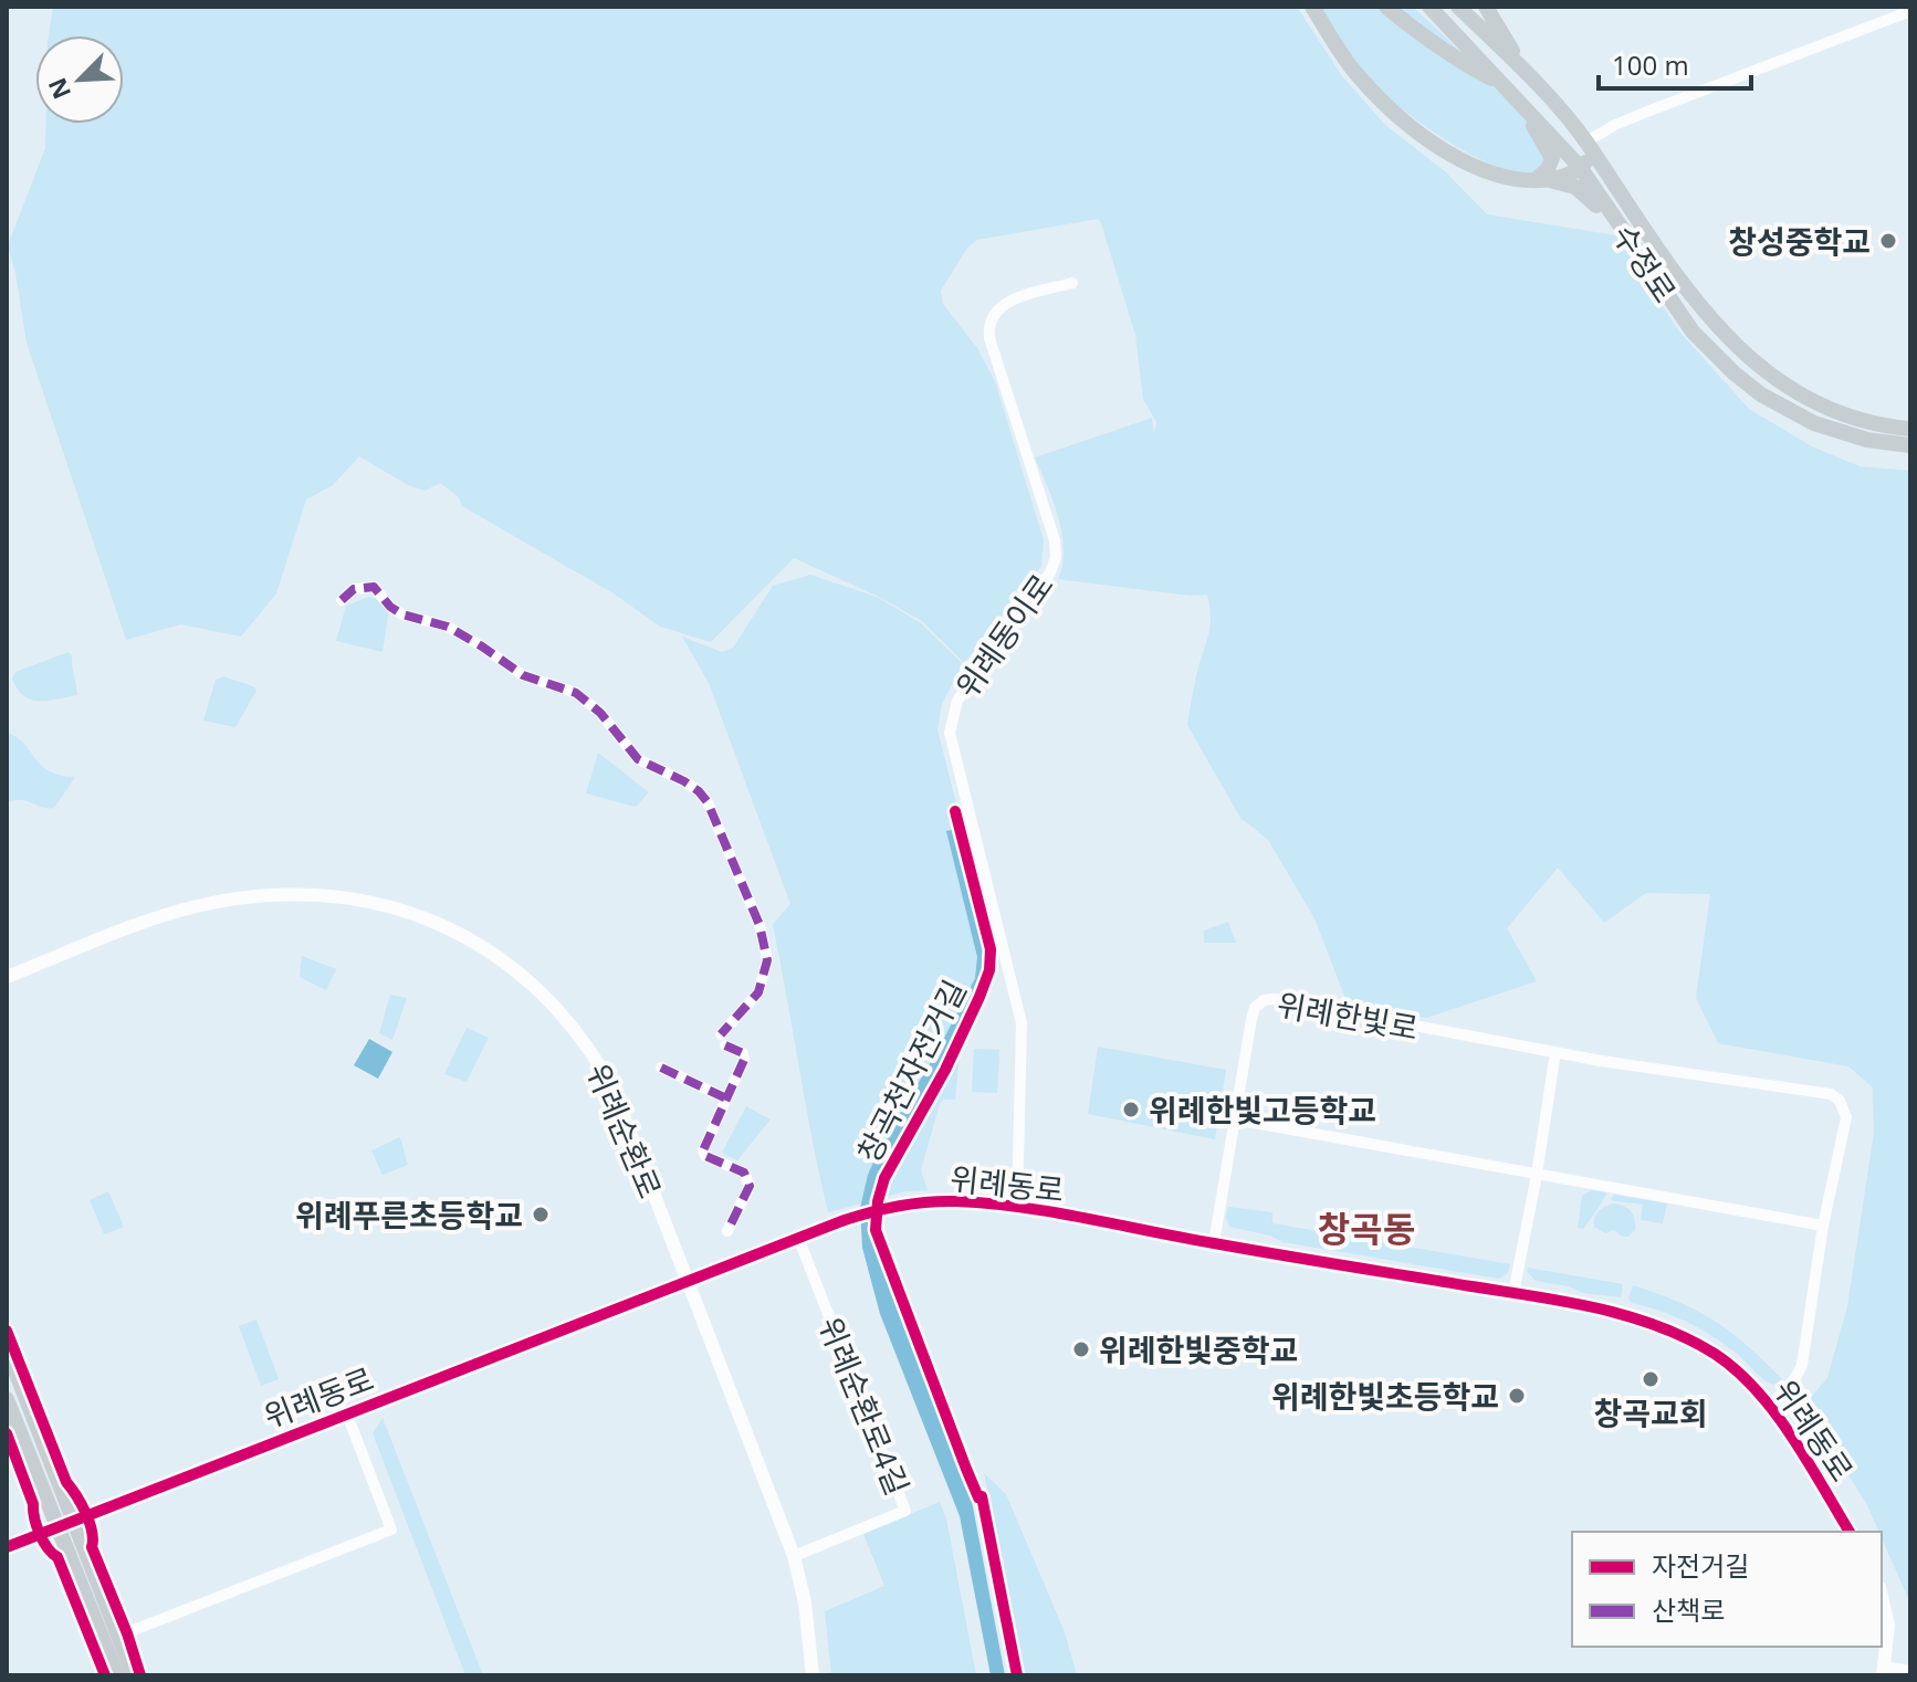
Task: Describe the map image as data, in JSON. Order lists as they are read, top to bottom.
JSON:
{
  "streets": {
    "main road": ["수정로"],
    "street": [
      "위례동이로",
      "위례한빛로",
      "창곡천자전거길",
      "위례순환로",
      "위례동로",
      "위례순환로4길"
    ]
  },
  "crossings": [
    ["위례동이로", "위례동로"],
    ["위례한빛로", "위례동로"],
    ["위례순환로", "위례동로"],
    ["위례순환로", "위례순환로4길"],
    ["위례동로", "위례순환로4길"]
  ],
  "districts": ["창곡동"],
  "places": [
    "창성중학교",
    "위례한빛고등학교",
    "위례푸른초등학교",
    "위례한빛중학교",
    "창곡교회",
    "위례한빛초등학교"
  ],
  "legend": ["자전거길", "산책로"],
  "scale_bar": "100 m",
  "north": "bottom left"
}
